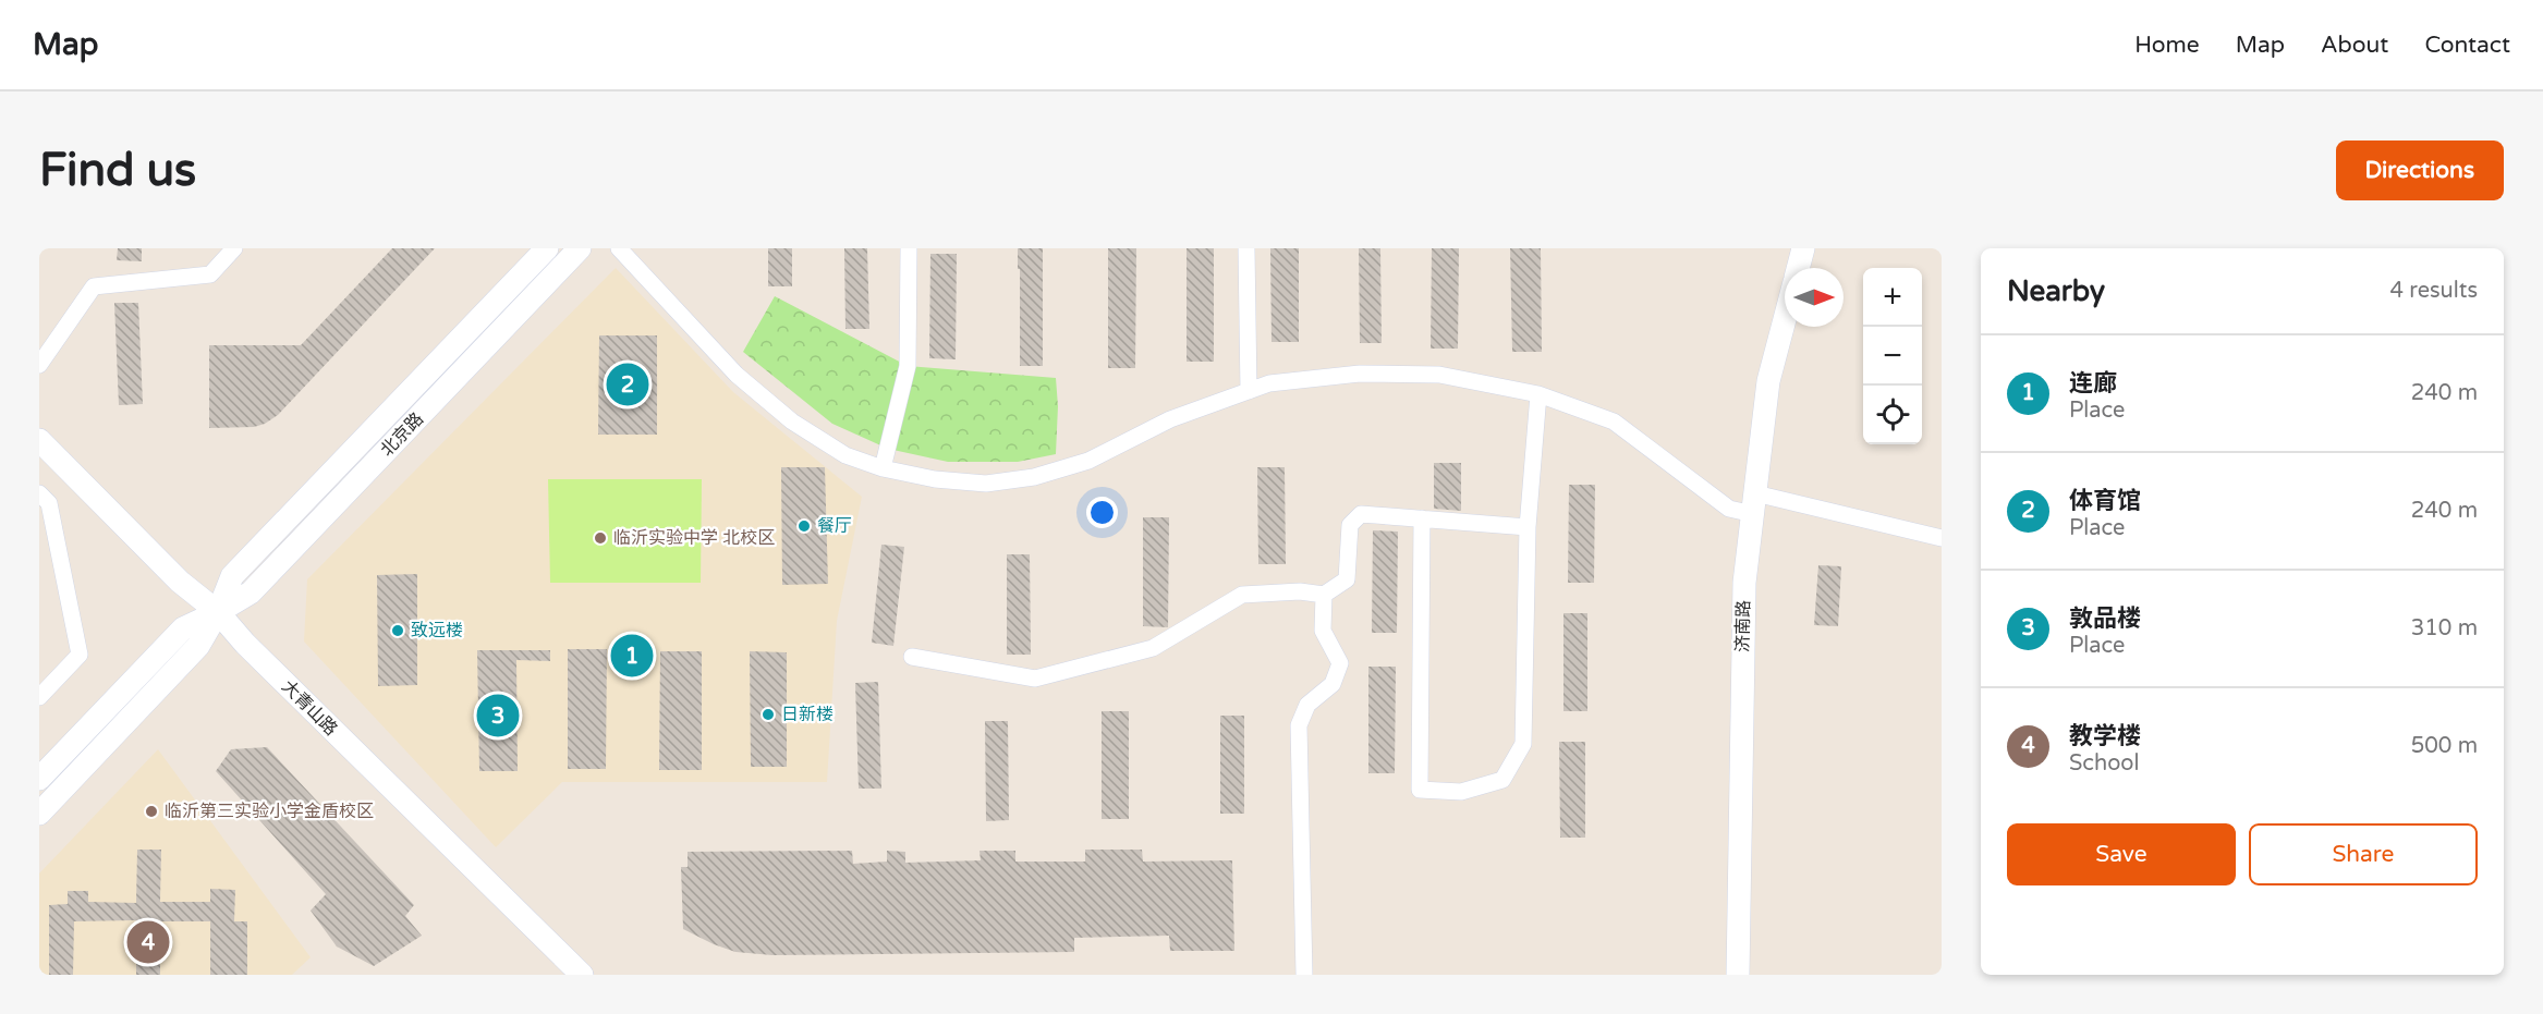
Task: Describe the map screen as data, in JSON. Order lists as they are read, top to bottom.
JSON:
{
  "streets": {
    "main road": ["北京路", "济南路", "大青山路"]
  },
  "crossings": [
    ["北京路", "大青山路"]
  ],
  "places": [
    "餐厅",
    "临沂实验中学 北校区",
    "致远楼",
    "日新楼",
    "临沂第三实验小学金盾校区"
  ],
  "north": "right",
  "page": {
    "header": "Map",
    "nav": [
      "Home",
      "Map",
      "About",
      "Contact"
    ],
    "buttons": [
      "Directions",
      ["Save", "Share"]
    ],
    "title": "Find us",
    "heading": ["Nearby", "4 results"],
    "map_buttons": ["+", "−"],
    "list": [
      {
        "mark": "1",
        "name": "连廊",
        "note": "Place",
        "value": "240 m"
      },
      {
        "mark": "2",
        "name": "体育馆",
        "note": "Place",
        "value": "240 m"
      },
      {
        "mark": "3",
        "name": "敦品楼",
        "note": "Place",
        "value": "310 m"
      },
      {
        "mark": "4",
        "name": "教学楼",
        "note": "School",
        "value": "500 m"
      }
    ],
    "pins": [
      "2",
      "1",
      "3",
      "4"
    ]
  }
}
